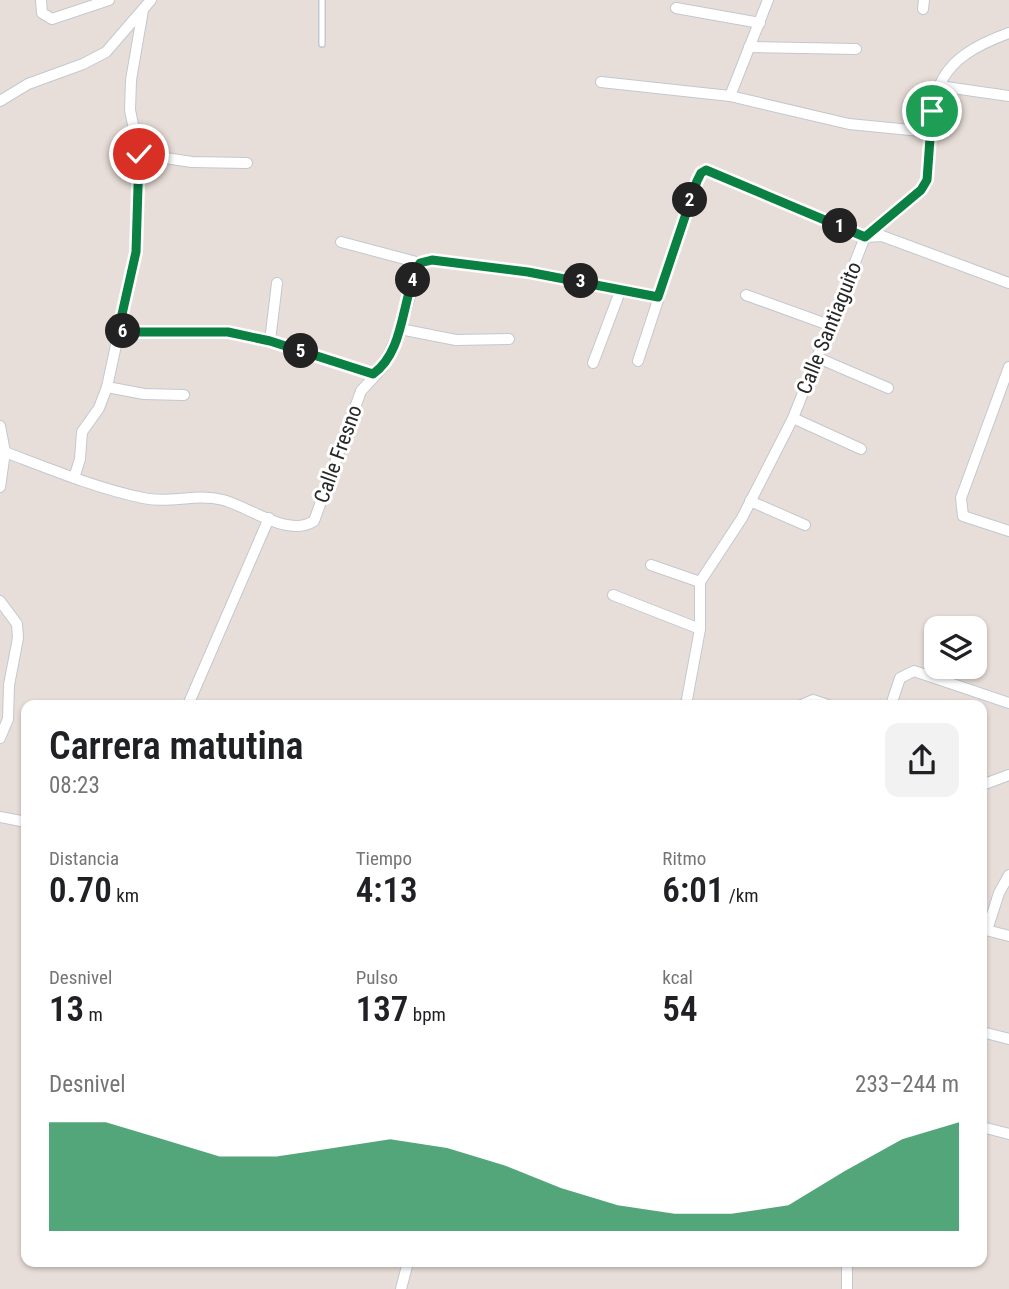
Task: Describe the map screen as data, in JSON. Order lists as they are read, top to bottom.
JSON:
{
  "streets": {
    "street": ["Calle Santiaguito", "Calle Fresno"]
  },
  "page": {
    "pins": [
      "2",
      "1",
      "4",
      "3",
      "6",
      "5"
    ],
    "heading": ["Carrera matutina", "08:23"],
    "stats": [
      ["Distancia", "0.70 km"],
      ["Tiempo", "4:13"],
      ["Ritmo", "6:01 /km"],
      ["Desnivel", "13 m"],
      ["Pulso", "137 bpm"],
      ["kcal", "54"]
    ],
    "chart": ["Desnivel", "233–244 m"]
  }
}
